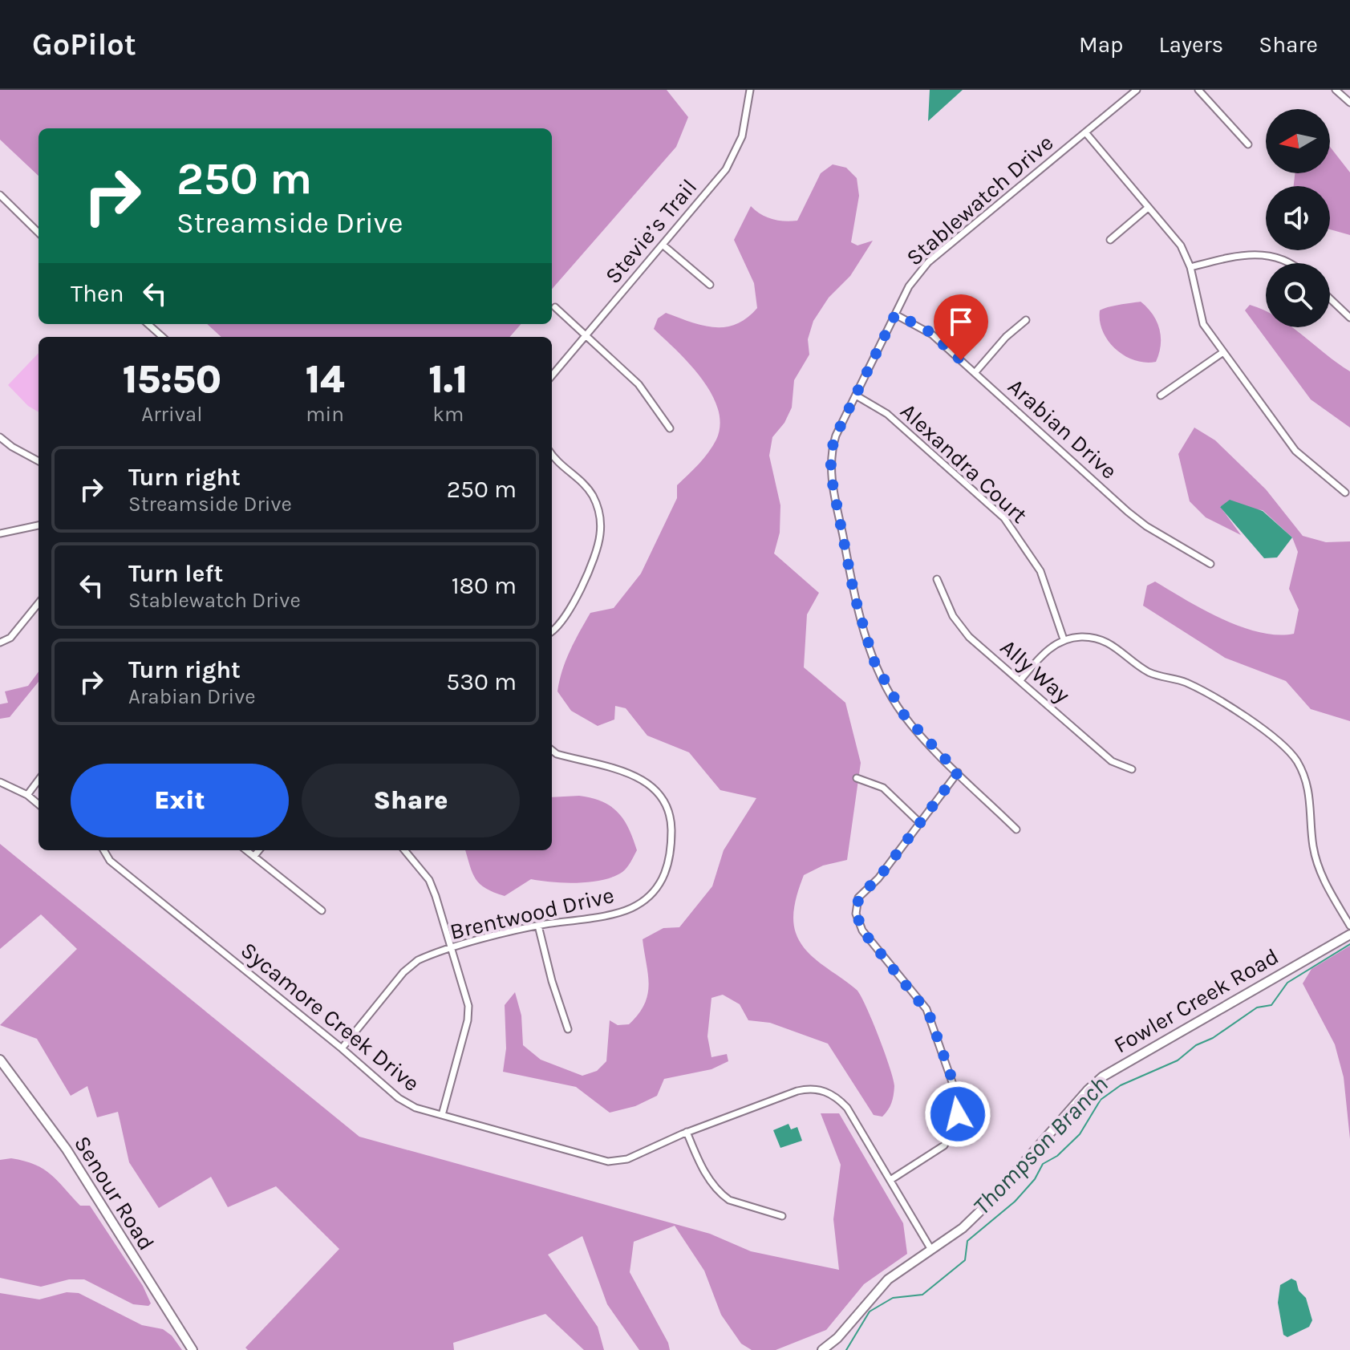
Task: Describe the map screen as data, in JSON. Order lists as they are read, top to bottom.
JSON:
{
  "streets": {
    "main road": ["Fowler Creek Road", "Senour Road"],
    "street": [
      "Stablewatch Drive",
      "Stevie’s Trail",
      "Arabian Drive",
      "Alexandra Court",
      "Ally Way",
      "Brentwood Drive",
      "Sycamore Creek Drive"
    ]
  },
  "crossings": [
    ["Stablewatch Drive", "Arabian Drive"],
    ["Stablewatch Drive", "Alexandra Court"],
    ["Brentwood Drive", "Sycamore Creek Drive"],
    ["Fowler Creek Road", "Sycamore Creek Drive"]
  ],
  "water": ["Thompson Branch"],
  "north": "left",
  "page": {
    "header": "GoPilot",
    "nav": ["Map", "Layers", "Share"],
    "turn": ["250 m", "Streamside Drive"],
    "then": "Then",
    "eta": [
      "15:50",
      "Arrival",
      "14",
      "min",
      "1.1",
      "km"
    ],
    "list": [
      {
        "name": "Turn right",
        "note": "Streamside Drive",
        "value": "250 m"
      },
      {
        "name": "Turn left",
        "note": "Stablewatch Drive",
        "value": "180 m"
      },
      {
        "name": "Turn right",
        "note": "Arabian Drive",
        "value": "530 m"
      }
    ],
    "buttons": ["Exit", "Share"]
  }
}
